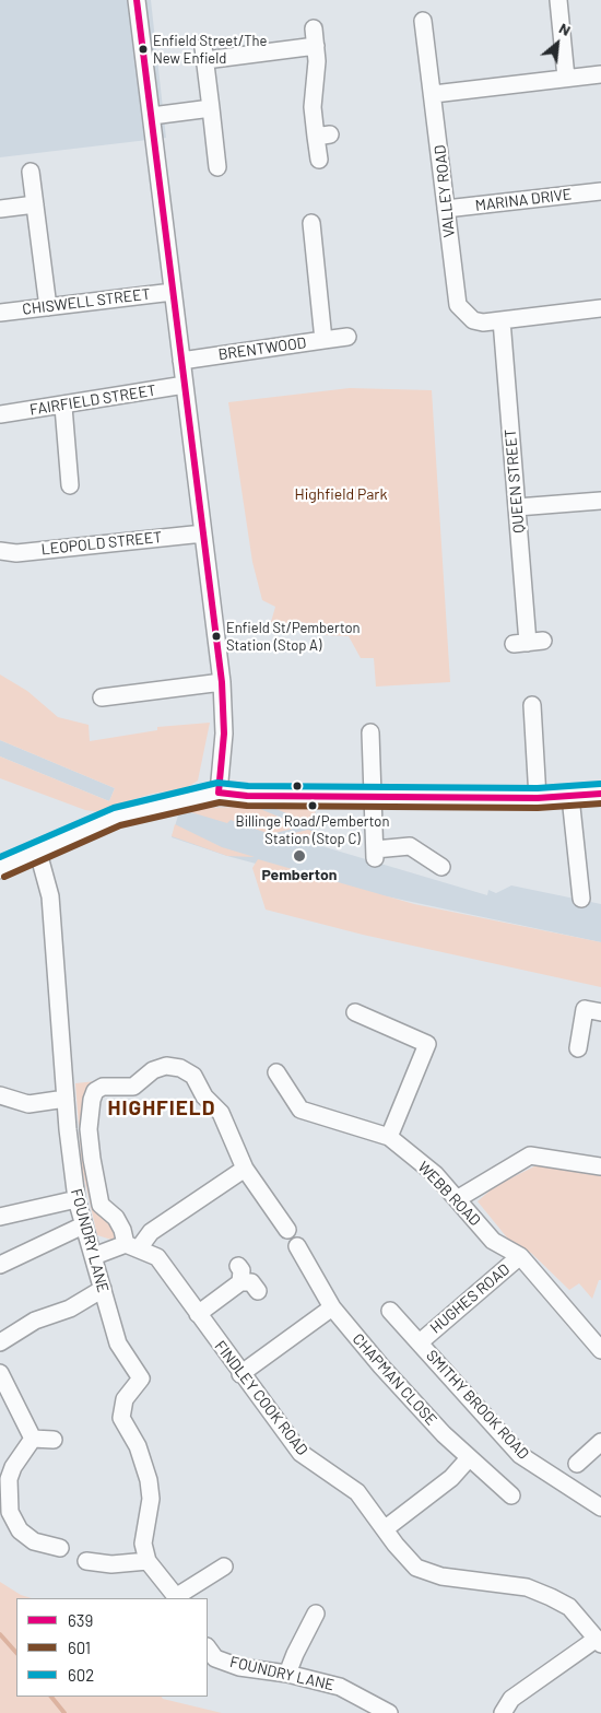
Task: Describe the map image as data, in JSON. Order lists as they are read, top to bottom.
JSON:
{
  "streets": {
    "street": [
      "VALLEY ROAD",
      "MARINA DRIVE",
      "CHISWELL STREET",
      "BRENTWOOD",
      "FAIRFIELD STREET",
      "QUEEN STREET",
      "LEOPOLD STREET",
      "WEBB ROAD",
      "FOUNDRY LANE",
      "HUGHES ROAD",
      "CHAPMAN CLOSE",
      "FINDLEY COOK ROAD",
      "SMITHY BROOK ROAD"
    ]
  },
  "crossings": [
    ["VALLEY ROAD", "MARINA DRIVE"],
    ["VALLEY ROAD", "QUEEN STREET"],
    ["WEBB ROAD", "HUGHES ROAD"],
    ["HUGHES ROAD", "SMITHY BROOK ROAD"]
  ],
  "districts": ["HIGHFIELD"],
  "parks": ["Highfield Park"],
  "places": [
    "Enfield Street/The New Enfield",
    "Enfield St/Pemberton Station (Stop A)",
    "Billinge Road/Pemberton Station (Stop C)",
    "Pemberton"
  ],
  "lines": ["transit line 639", "transit line 602", "transit line 601"],
  "legend": ["639", "601", "602"],
  "north": "top right"
}
